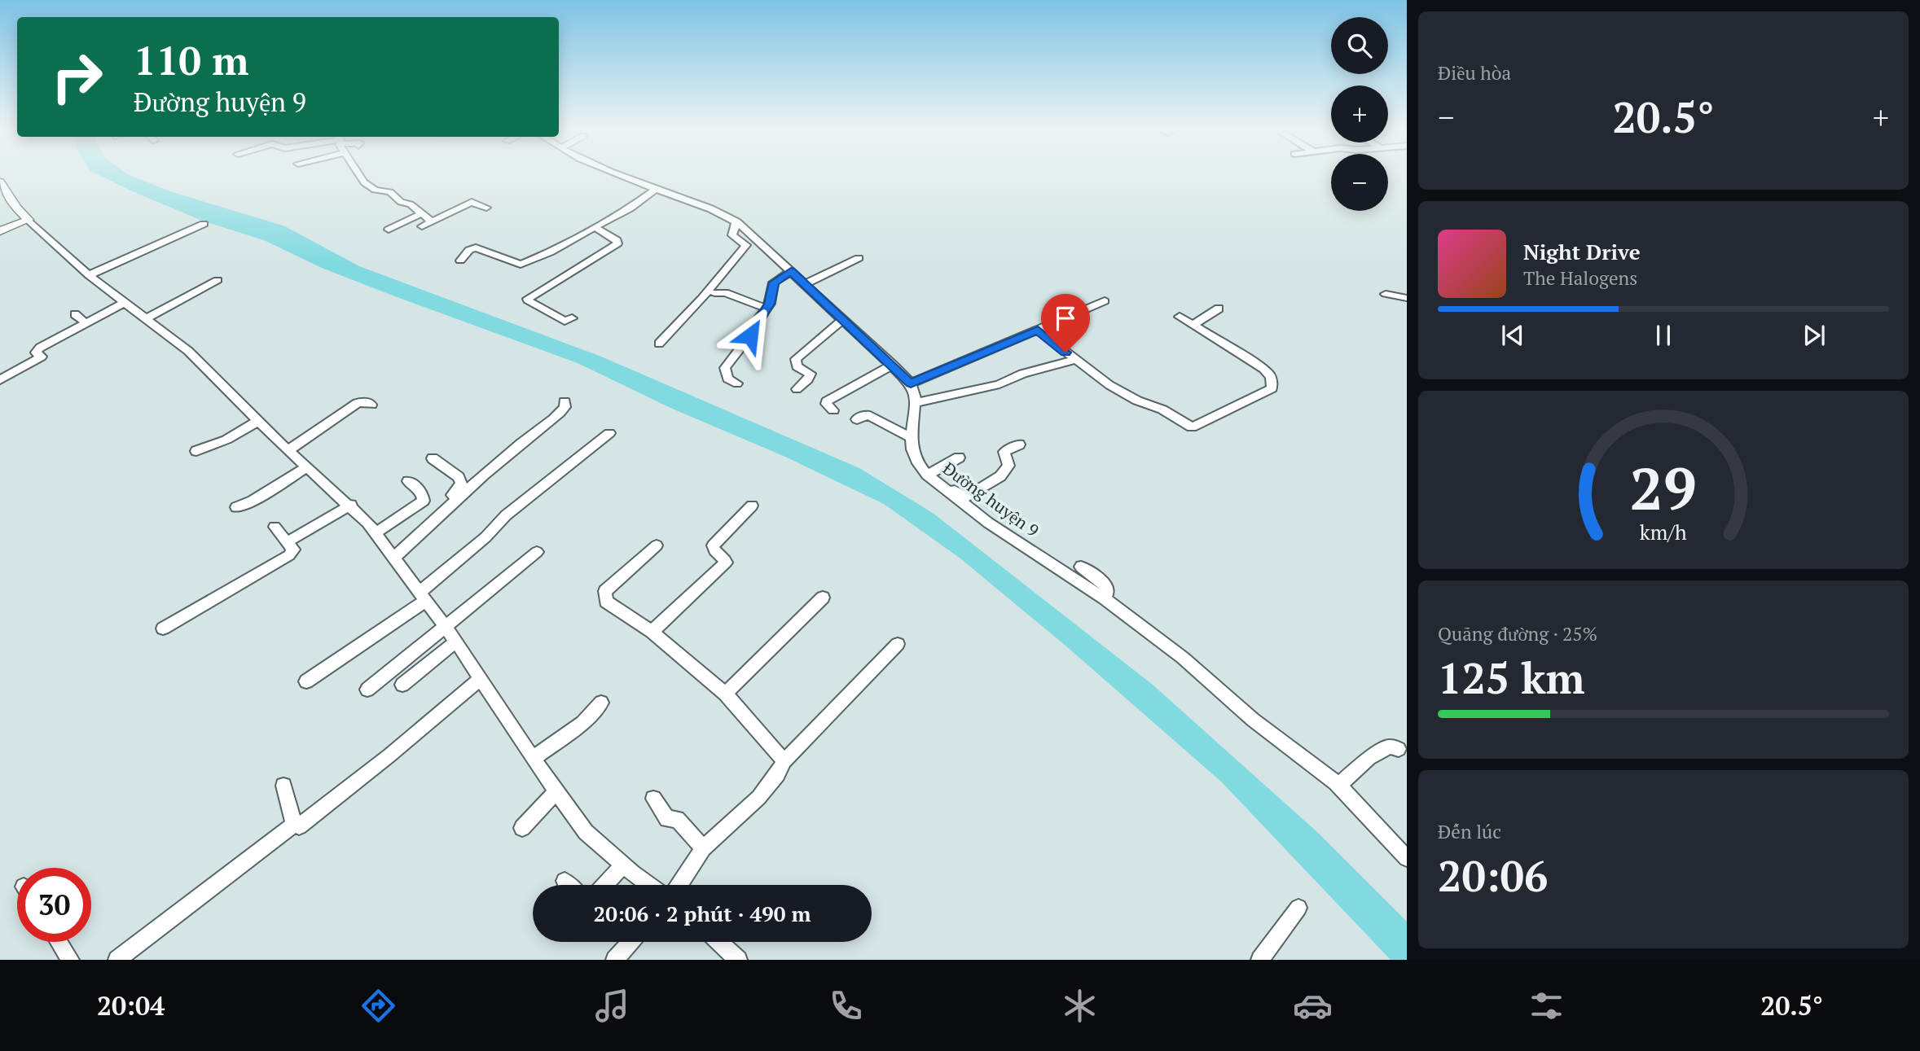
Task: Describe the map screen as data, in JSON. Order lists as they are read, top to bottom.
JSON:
{
  "streets": {
    "street": ["Đường huyện 9"]
  },
  "page": {
    "tile": [
      "Điều hòa",
      ["Quãng đường · 25%", "125 km"],
      ["Đến lúc", "20:06"]
    ],
    "map_buttons": ["+", "−"],
    "turn": ["110 m", "Đường huyện 9"],
    "heat": ["−", "20.5°", "+"],
    "song": ["Night Drive", "The Halogens"],
    "limit": "30",
    "trip": "20:06 · 2 phút · 490 m",
    "tabs": ["20:04", "20.5°"],
    "gauge": ["29", "km/h"]
  }
}
